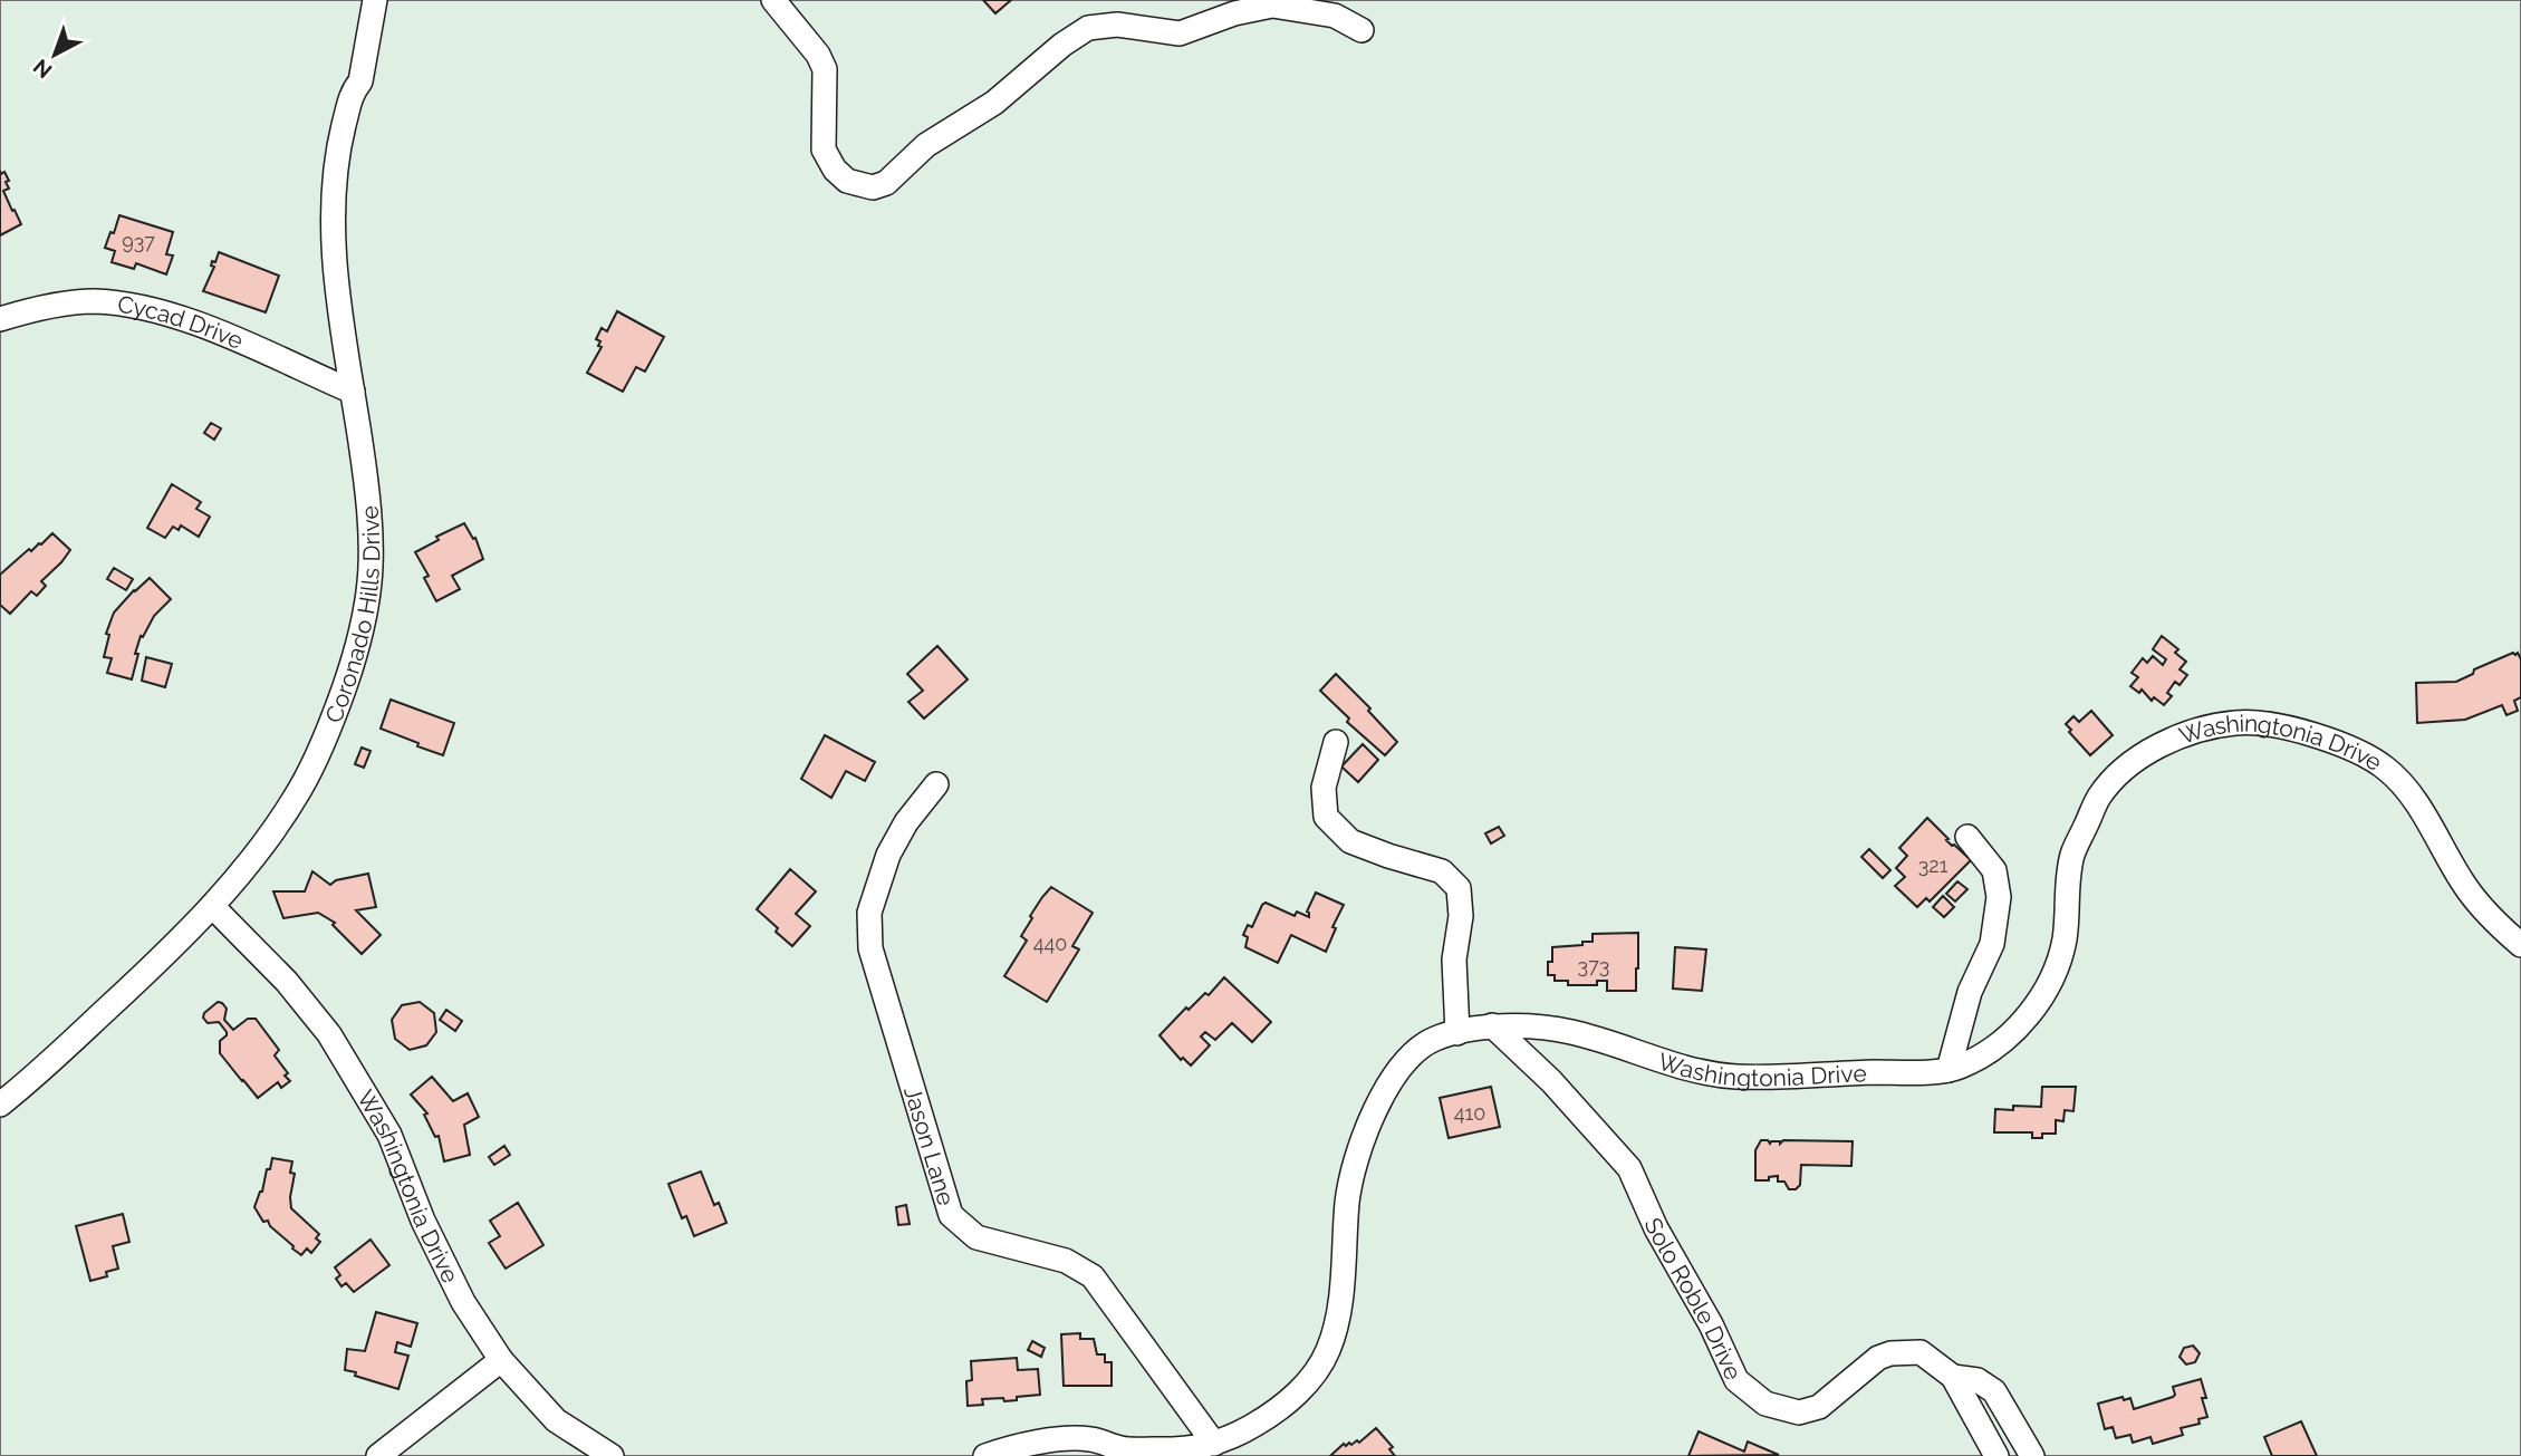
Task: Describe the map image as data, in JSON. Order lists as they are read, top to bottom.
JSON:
{
  "streets": {
    "street": [
      "Cycad Drive",
      "Coronado Hills Drive",
      "Washingtonia Drive",
      "Jason Lane",
      "Solo Roble Drive"
    ]
  },
  "crossings": [
    ["Cycad Drive", "Coronado Hills Drive"],
    ["Coronado Hills Drive", "Washingtonia Drive"],
    ["Washingtonia Drive", "Jason Lane"],
    ["Washingtonia Drive", "Solo Roble Drive"]
  ],
  "house_numbers": [
    "937",
    "321",
    "440",
    "373",
    "410"
  ],
  "north": "bottom left"
}
